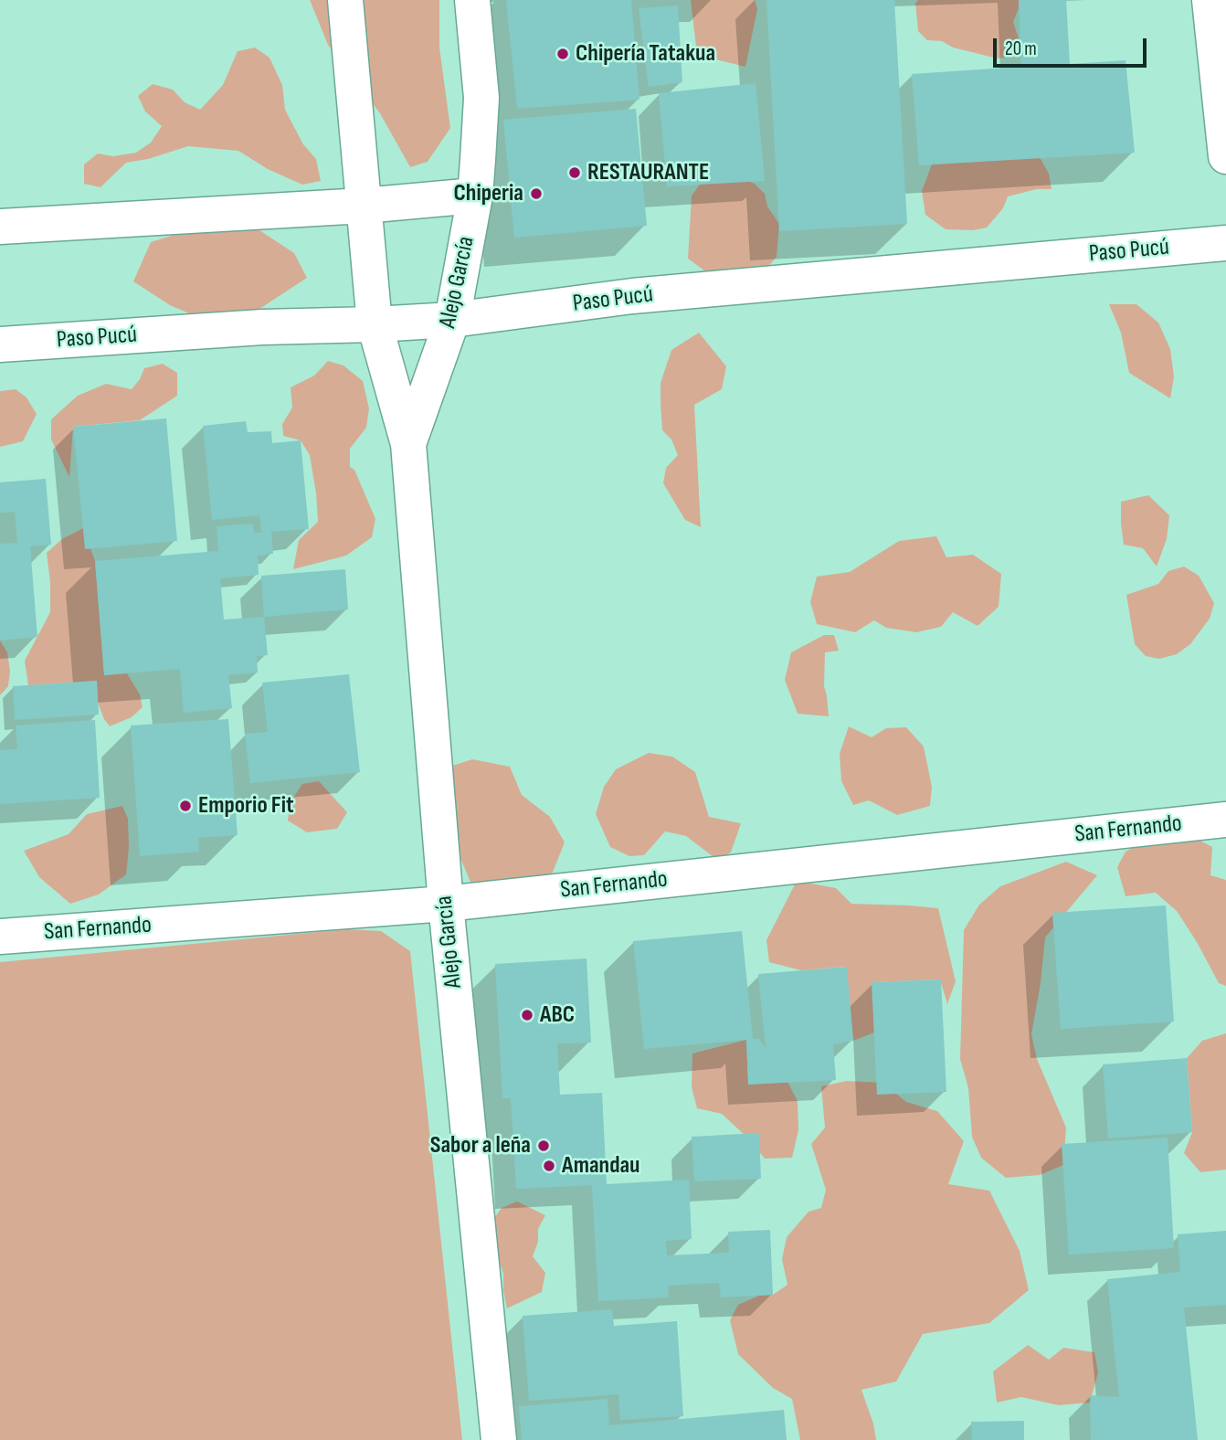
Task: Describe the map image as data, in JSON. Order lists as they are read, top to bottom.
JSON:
{
  "streets": {
    "street": ["Paso Pucú", "Alejo García", "San Fernando"]
  },
  "crossings": [
    ["Paso Pucú", "Alejo García"],
    ["Alejo García", "San Fernando"]
  ],
  "places": [
    "Chipería Tatakua",
    "RESTAURANTE",
    "Chiperia",
    "Emporio Fit",
    "ABC",
    "Sabor a leña",
    "Amandau"
  ],
  "scale_bar": "20 m"
}
